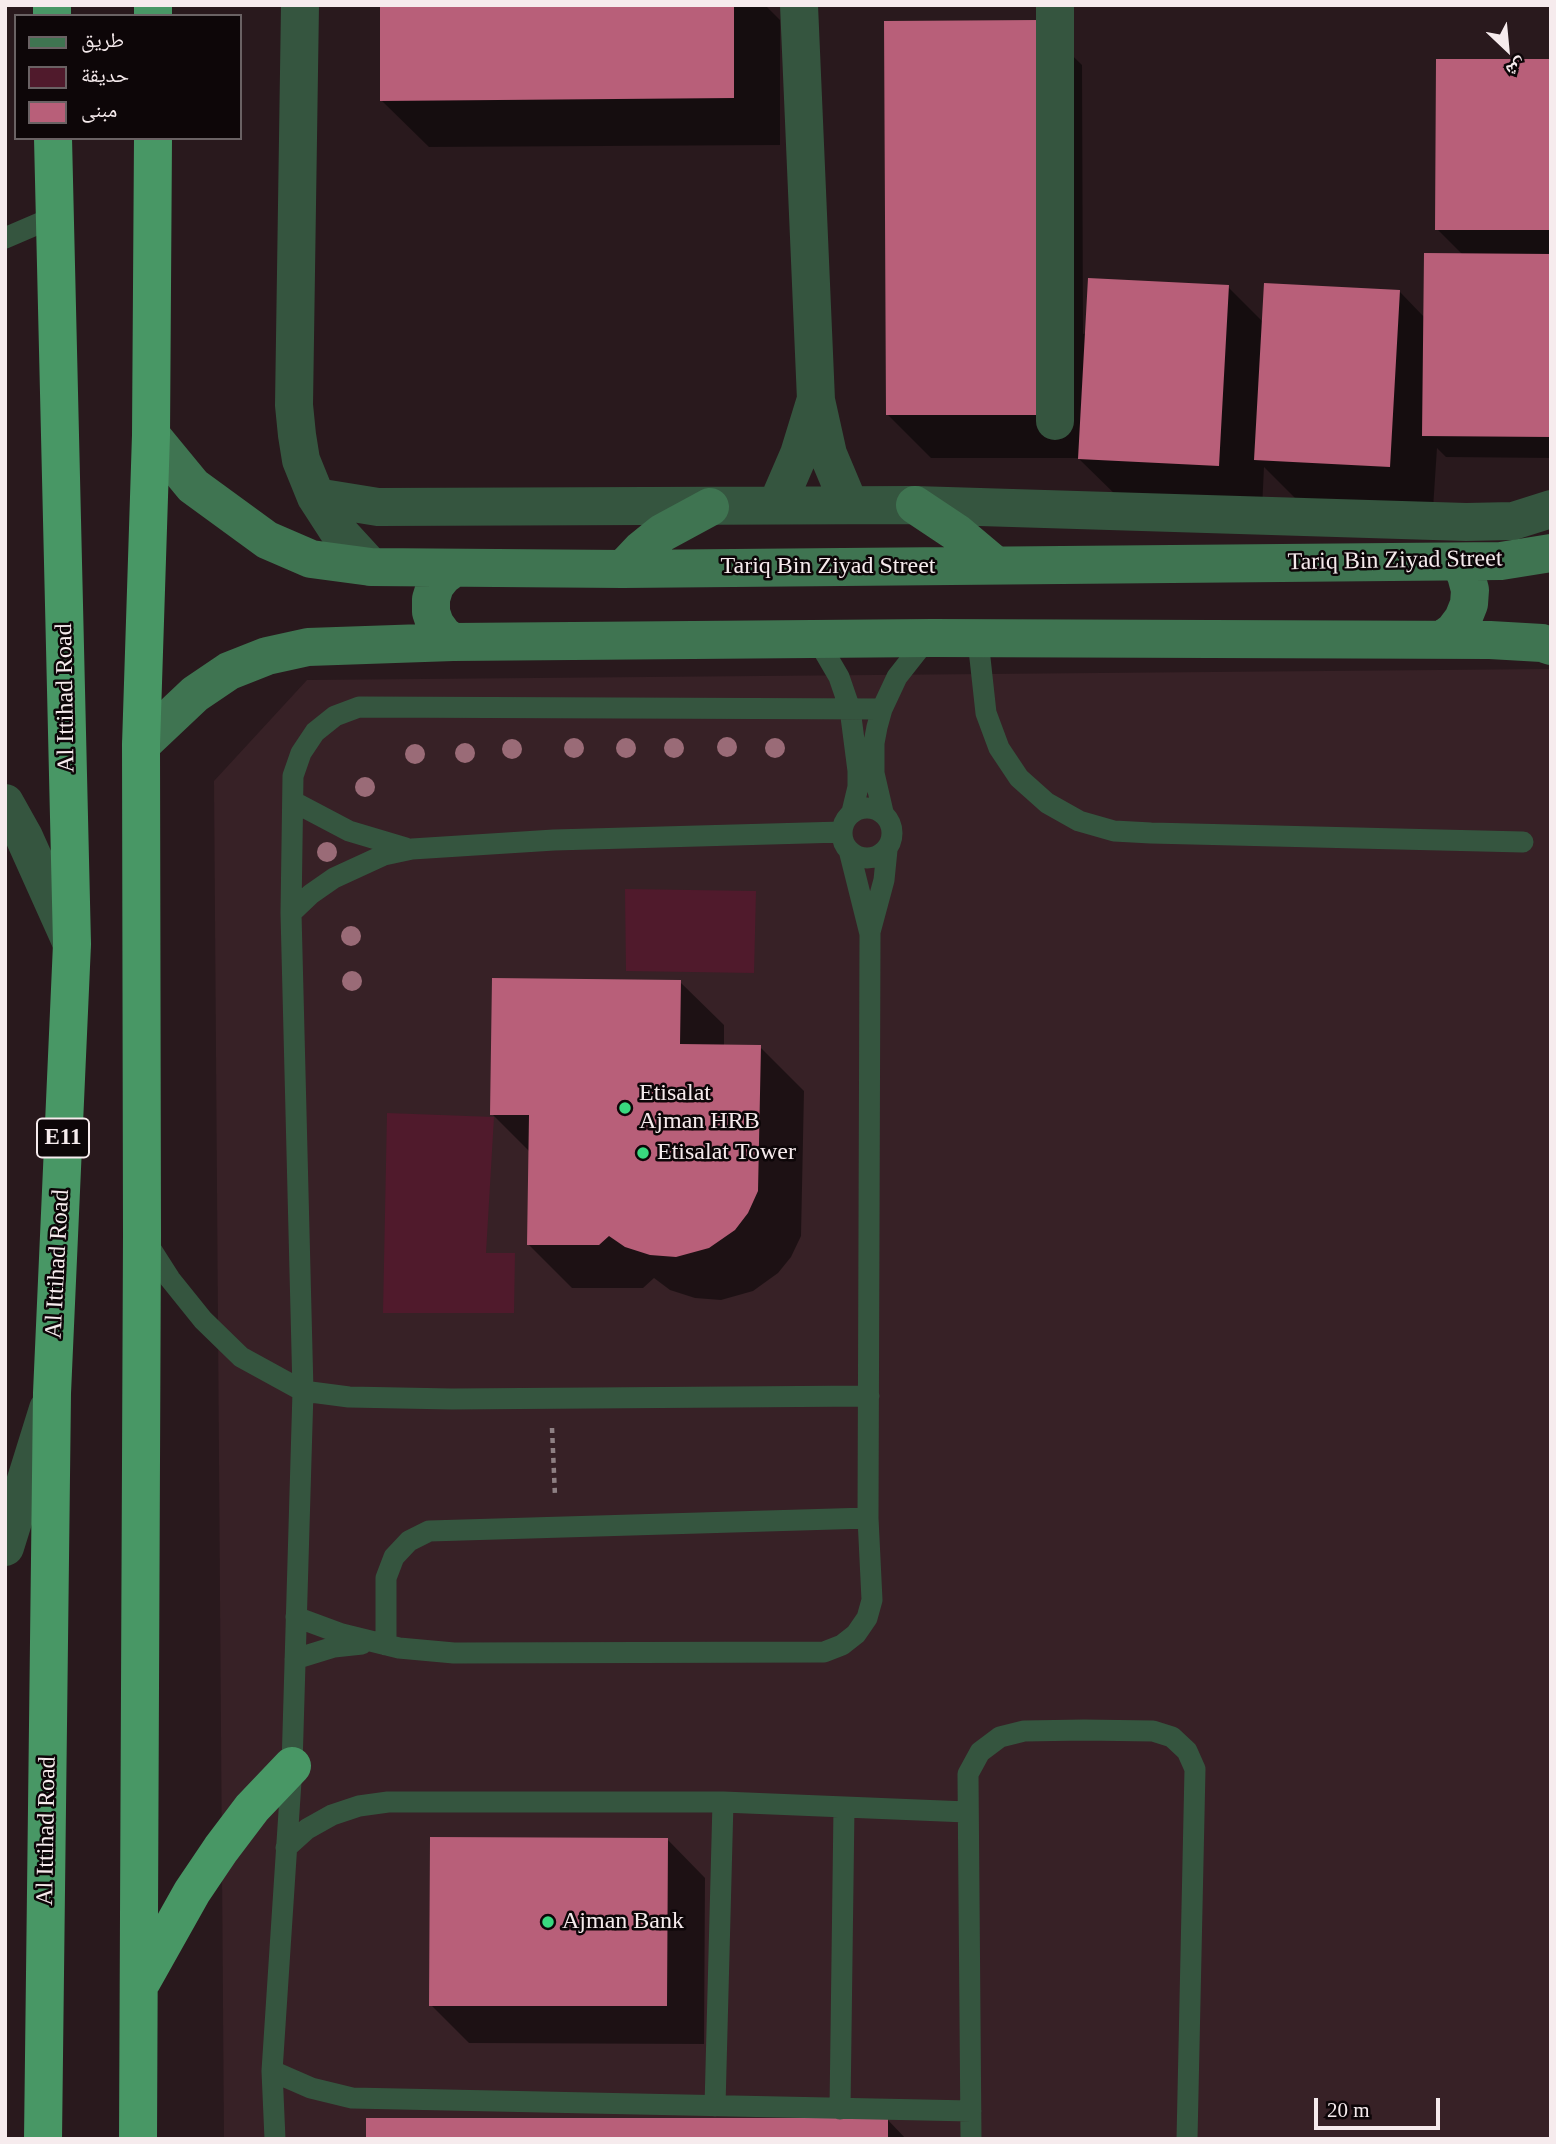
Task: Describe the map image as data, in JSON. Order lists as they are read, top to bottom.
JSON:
{
  "streets": {
    "highway": ["Al Ittihad Road", "E11"],
    "main road": ["Tariq Bin Ziyad Street"]
  },
  "places": ["Etisalat Ajman HRB", "Etisalat Tower", "Ajman Bank"],
  "legend": ["طريق", "حديقة", "مبنى"],
  "scale_bar": "20 m",
  "north": "bottom right"
}
